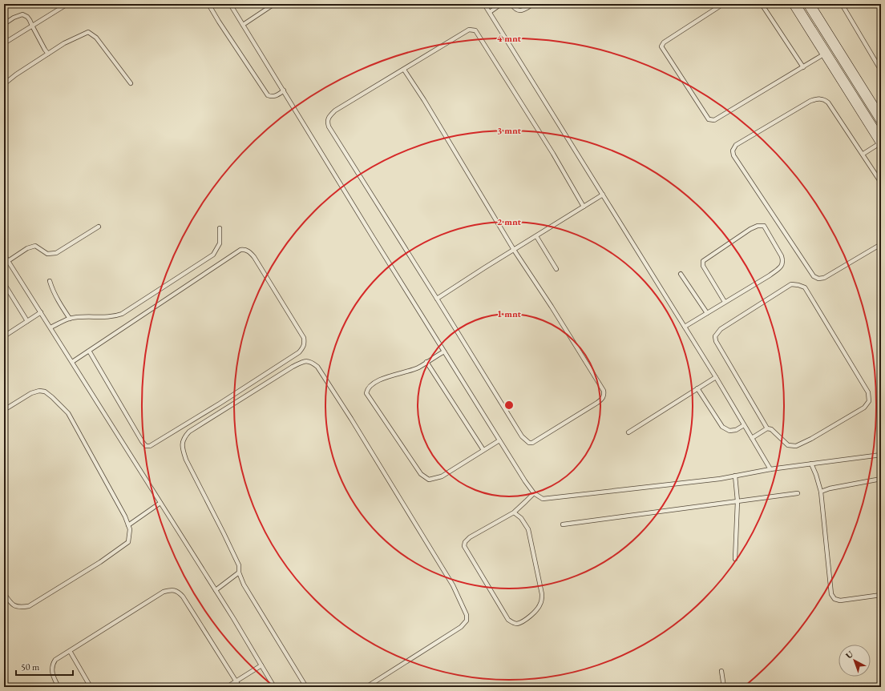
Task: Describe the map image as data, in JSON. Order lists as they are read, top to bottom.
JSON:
{
  "scale_bar": "50 m",
  "north": "top left",
  "rings": [
    "4 mnt",
    "3 mnt",
    "2 mnt",
    "1 mnt"
  ]
}
